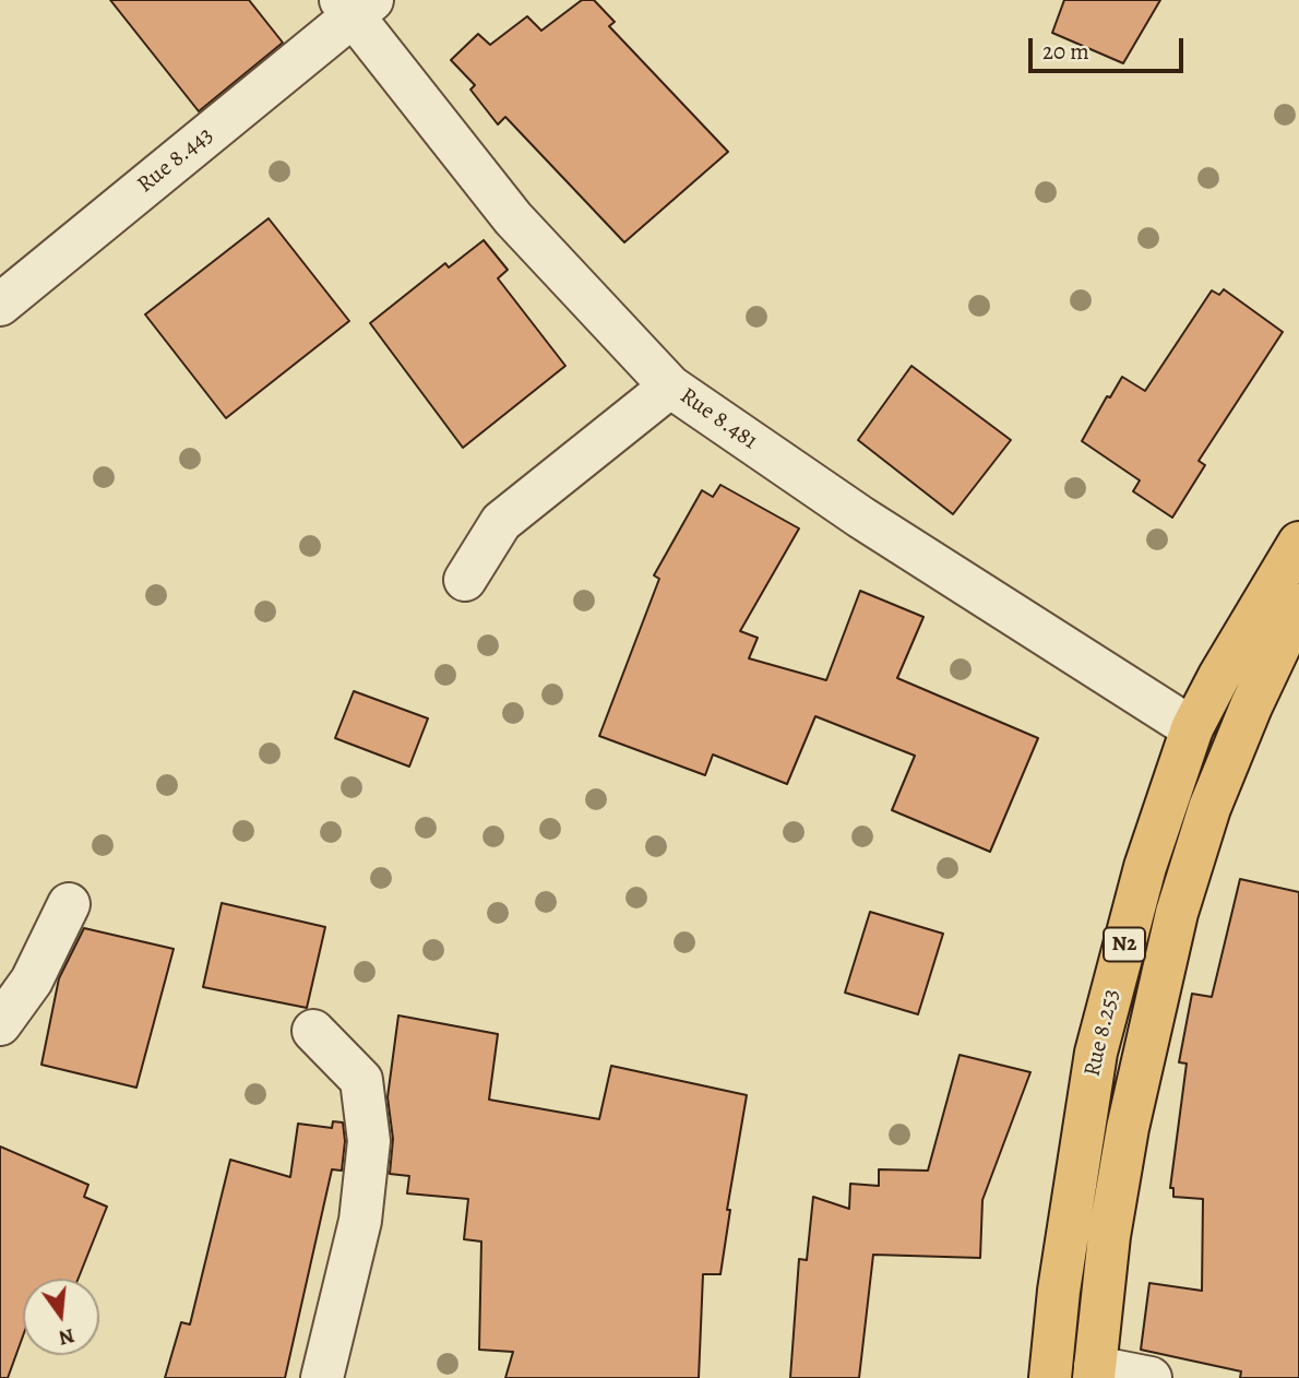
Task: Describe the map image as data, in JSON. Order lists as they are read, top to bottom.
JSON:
{
  "streets": {
    "highway": ["N2", "Rue 8.253"],
    "street": ["Rue 8.443", "Rue 8.481"]
  },
  "crossings": [
    ["Rue 8.443", "Rue 8.481"],
    ["Rue 8.481", "Rue 8.253"]
  ],
  "scale_bar": "20 m",
  "north": "bottom"
}
